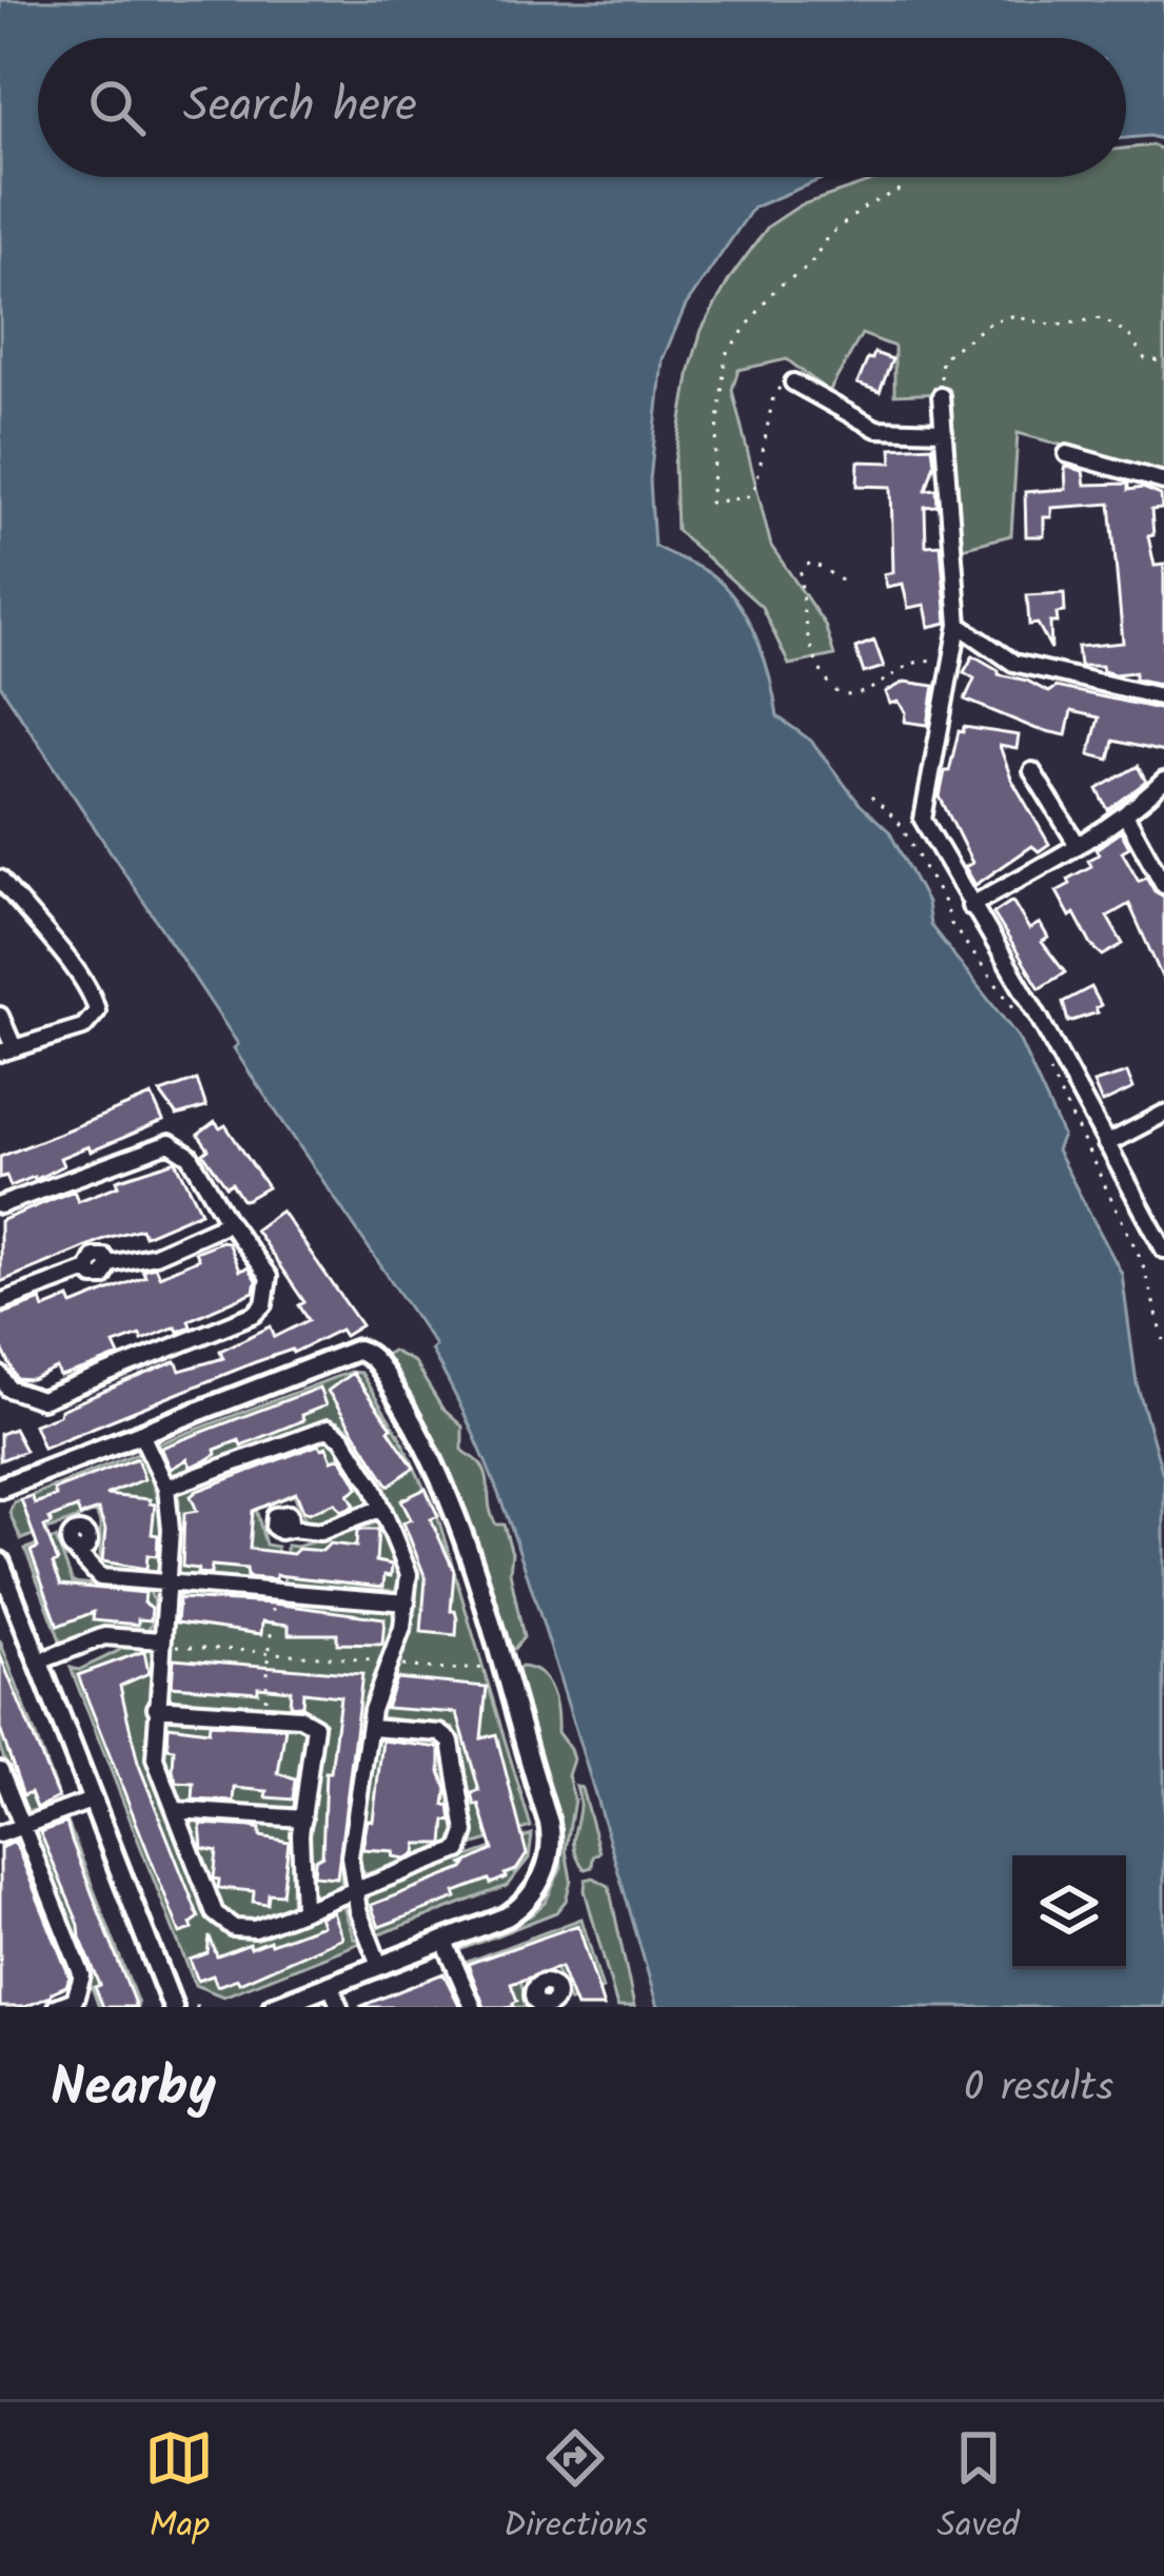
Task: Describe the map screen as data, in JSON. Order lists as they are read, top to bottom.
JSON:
{
  "page": {
    "search": "Search here",
    "heading": ["Nearby", "0 results"],
    "nav": ["Map", "Directions", "Saved"]
  }
}
